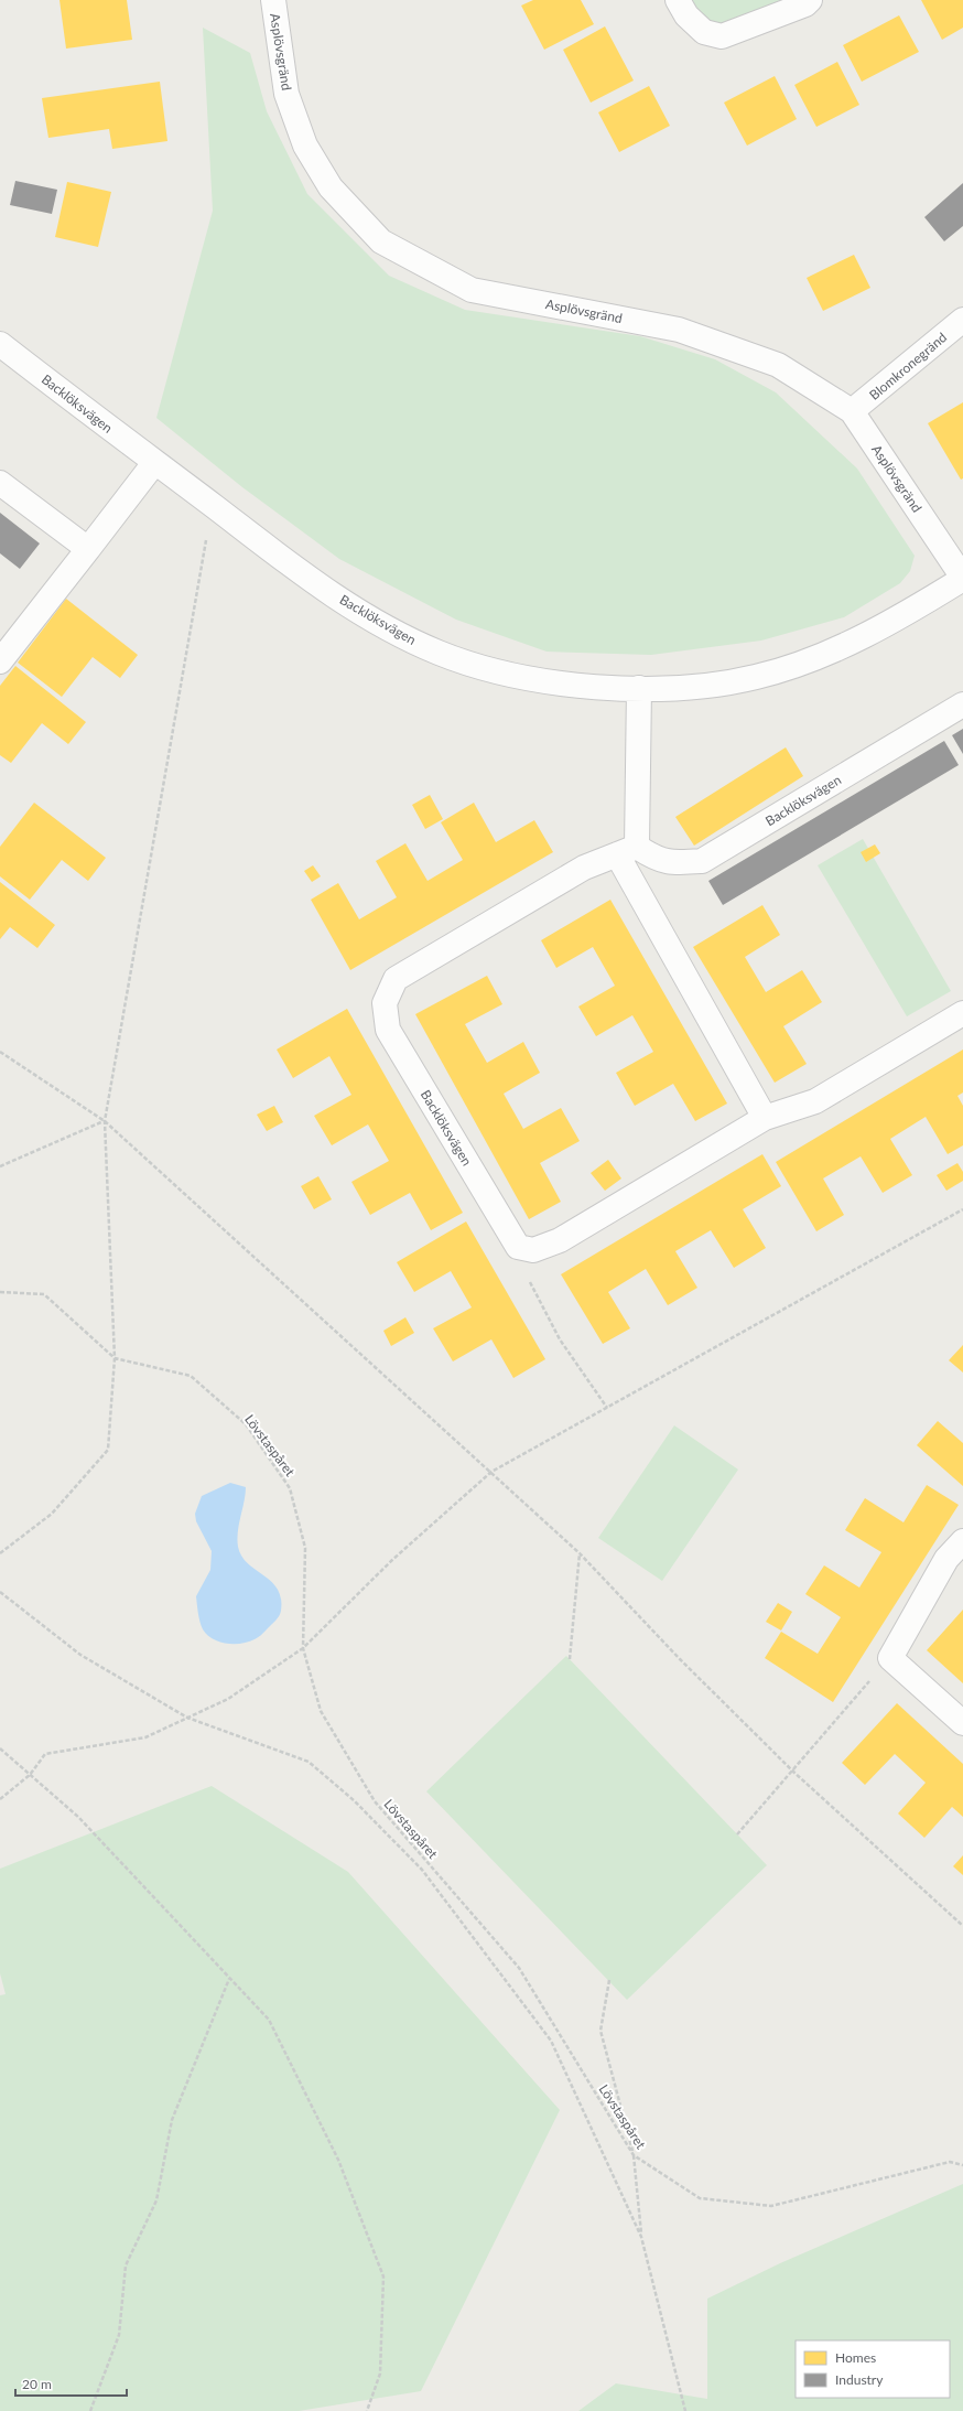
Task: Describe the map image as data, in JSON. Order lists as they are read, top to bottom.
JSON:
{
  "streets": {
    "street": ["Asplövsgränd", "Blomkronegränd", "Backlöksvägen"],
    "path": ["Lövstaspåret"]
  },
  "crossings": [
    ["Asplövsgränd", "Blomkronegränd"],
    ["Asplövsgränd", "Backlöksvägen"]
  ],
  "legend": ["Homes", "Industry"],
  "scale_bar": "20 m"
}
